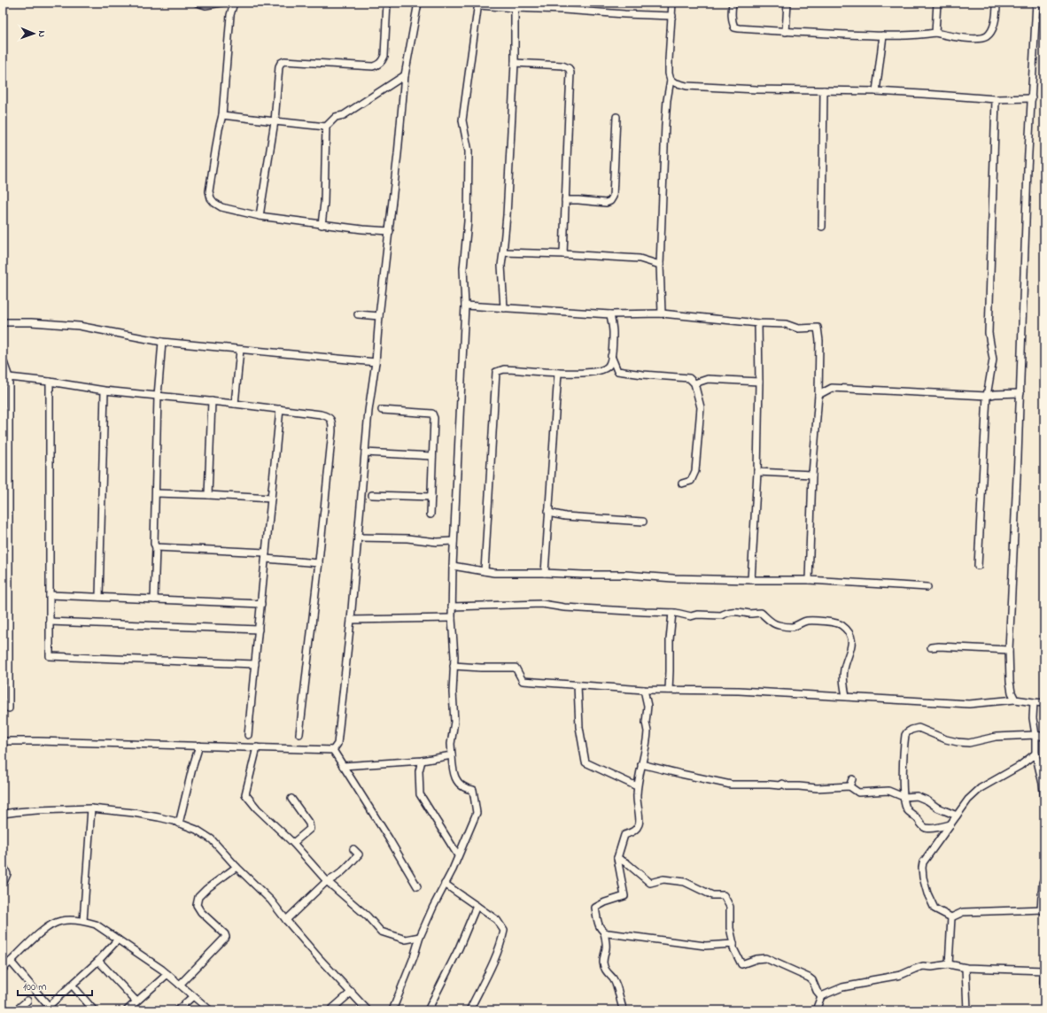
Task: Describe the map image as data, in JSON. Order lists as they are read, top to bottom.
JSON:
{
  "scale_bar": "100 m",
  "north": "right"
}
